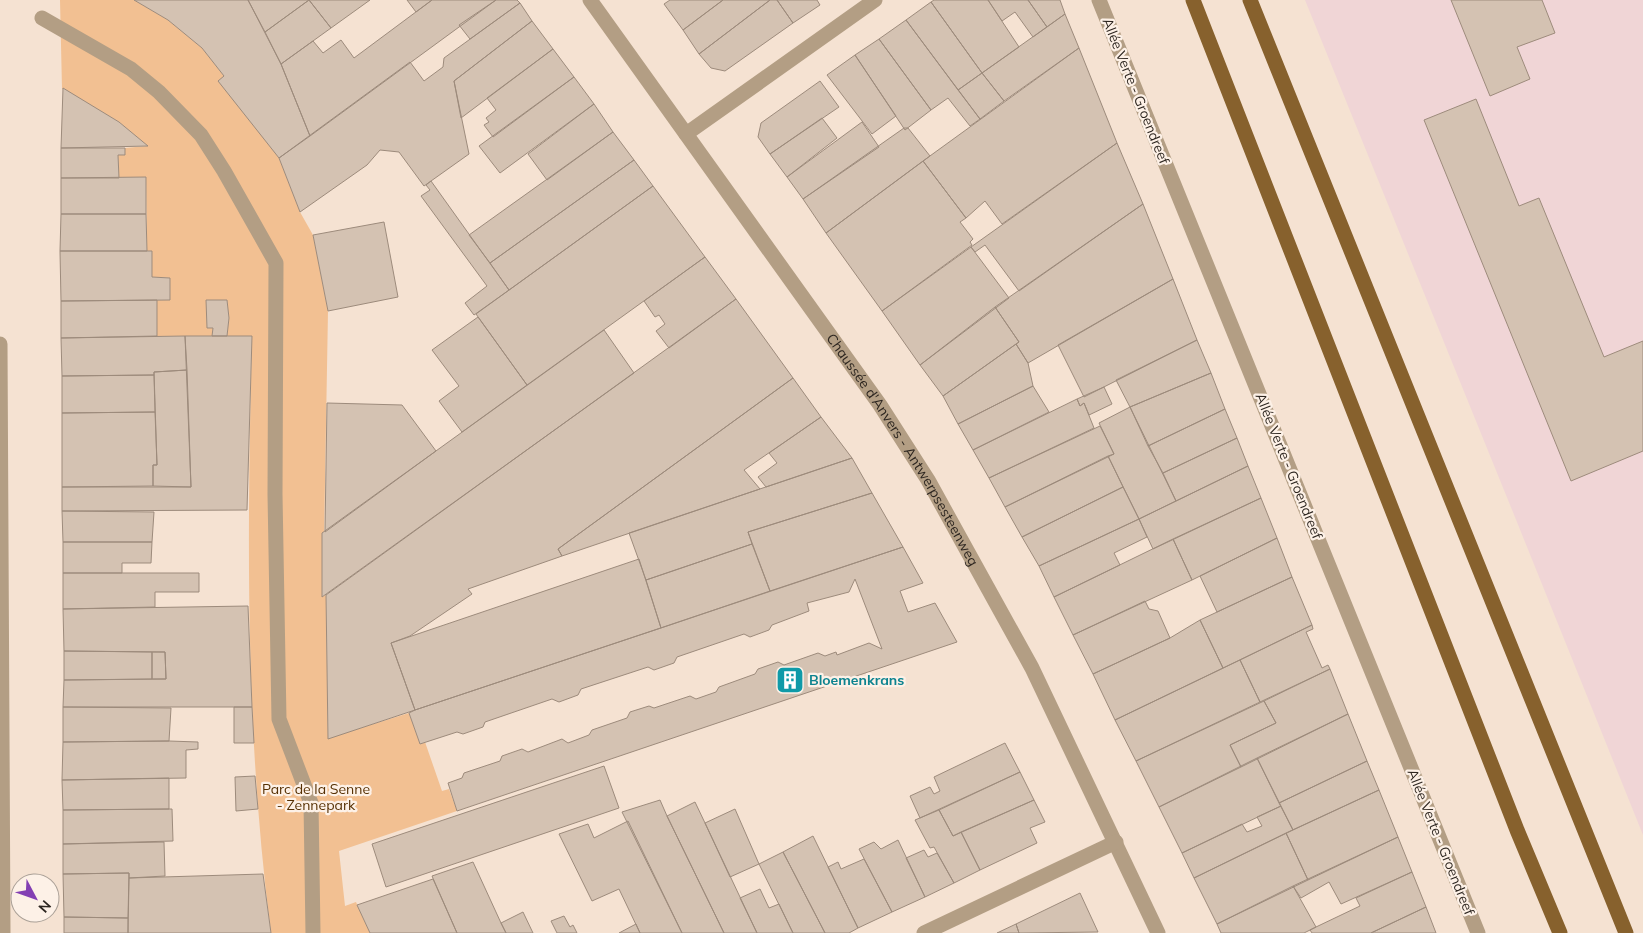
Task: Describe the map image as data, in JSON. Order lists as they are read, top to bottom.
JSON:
{
  "streets": {
    "street": ["Allée Verte - Groendreef", "Chaussée d'Anvers - Antwerpsesteenweg"]
  },
  "parks": ["Parc de la Senne - Zennepark"],
  "places": {
    "building": ["Bloemenkrans"]
  },
  "north": "bottom right"
}
